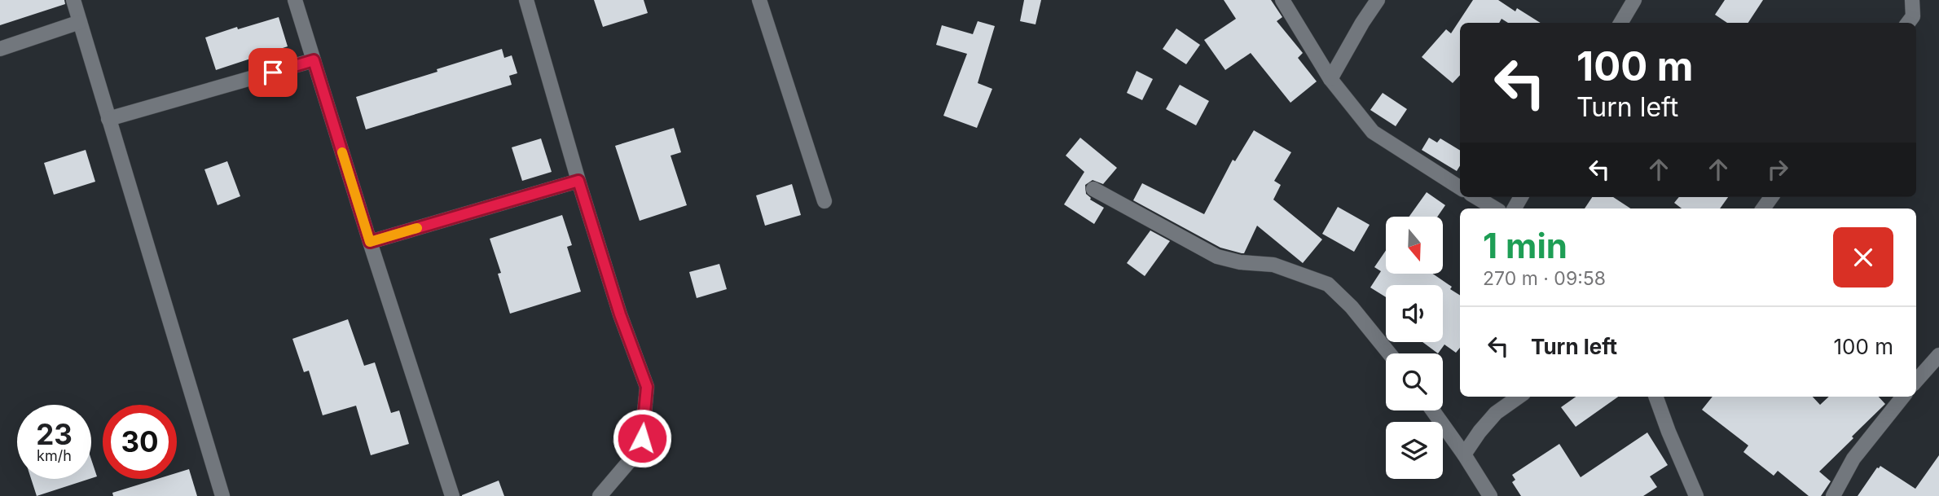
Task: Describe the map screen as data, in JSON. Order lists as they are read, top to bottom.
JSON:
{
  "north": "bottom",
  "page": {
    "turn": ["100 m", "Turn left"],
    "heading": ["1 min", "270 m · 09:58"],
    "list": [
      {
        "name": "Turn left",
        "value": "100 m"
      }
    ],
    "speed": "23 km/h",
    "limit": "30"
  }
}
